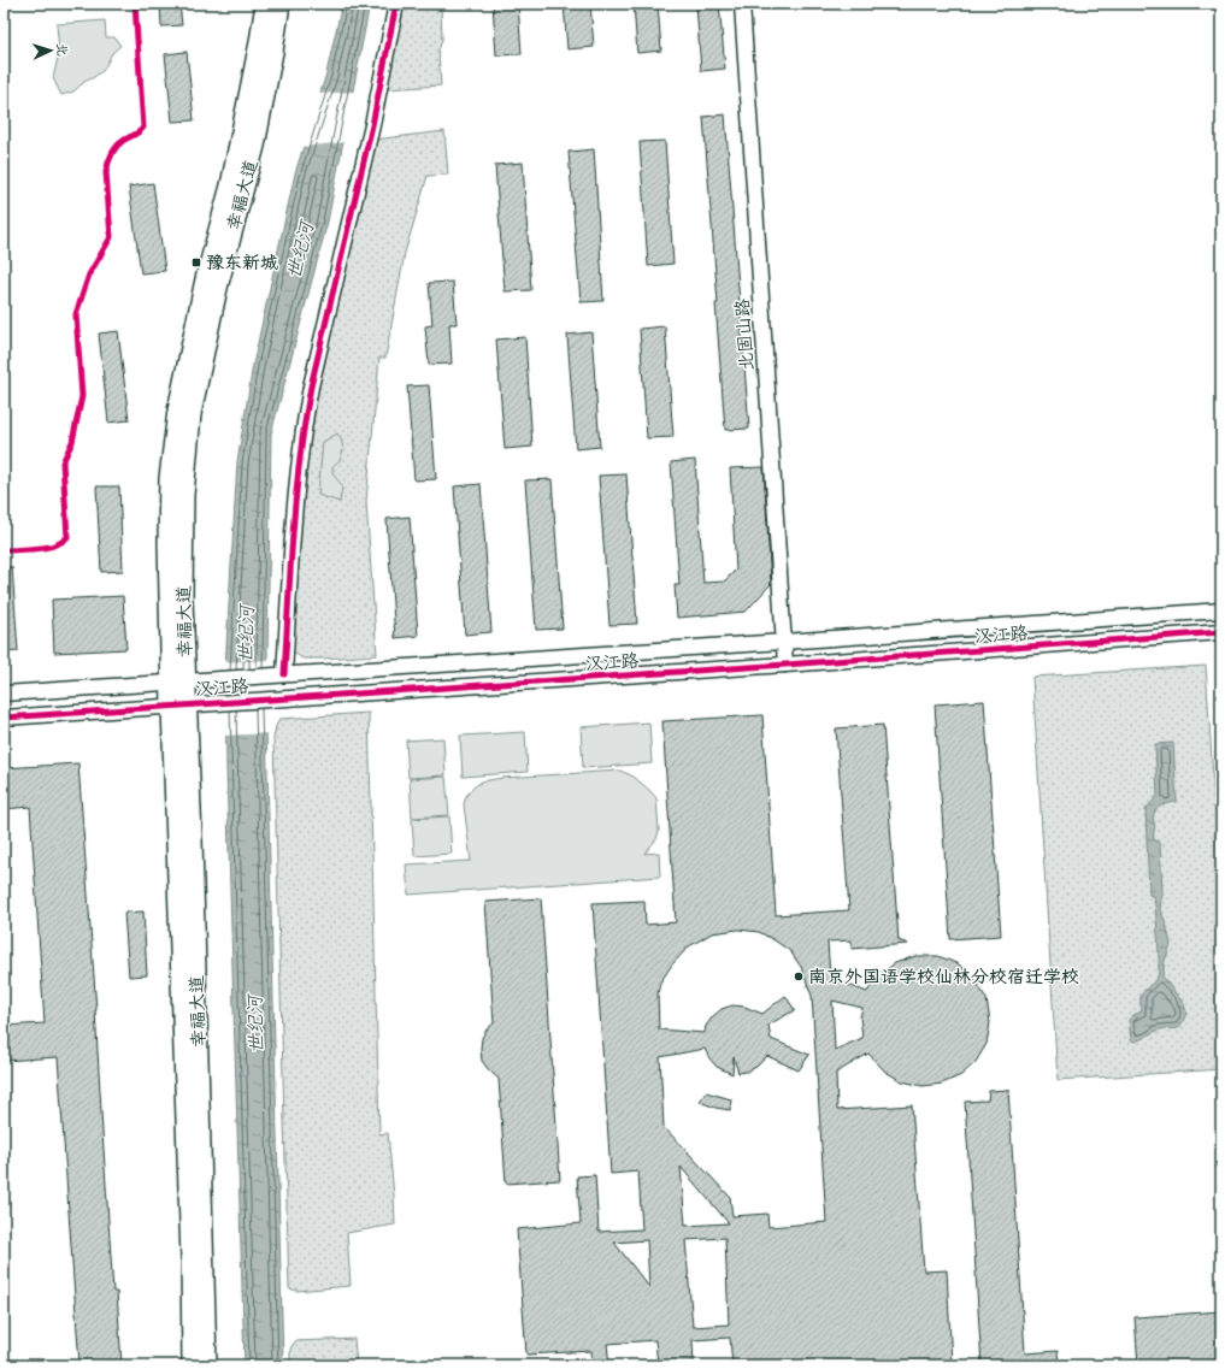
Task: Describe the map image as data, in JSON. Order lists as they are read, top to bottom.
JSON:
{
  "streets": {
    "main road": ["幸福大道"],
    "street": ["北固山路", "汉江路"]
  },
  "crossings": [
    ["幸福大道", "汉江路"],
    ["北固山路", "汉江路"]
  ],
  "water": ["世纪河"],
  "places": {
    "transit": ["豫东新城"],
    "other": ["南京外国语学校仙林分校宿迁学校"]
  },
  "north": "right"
}
